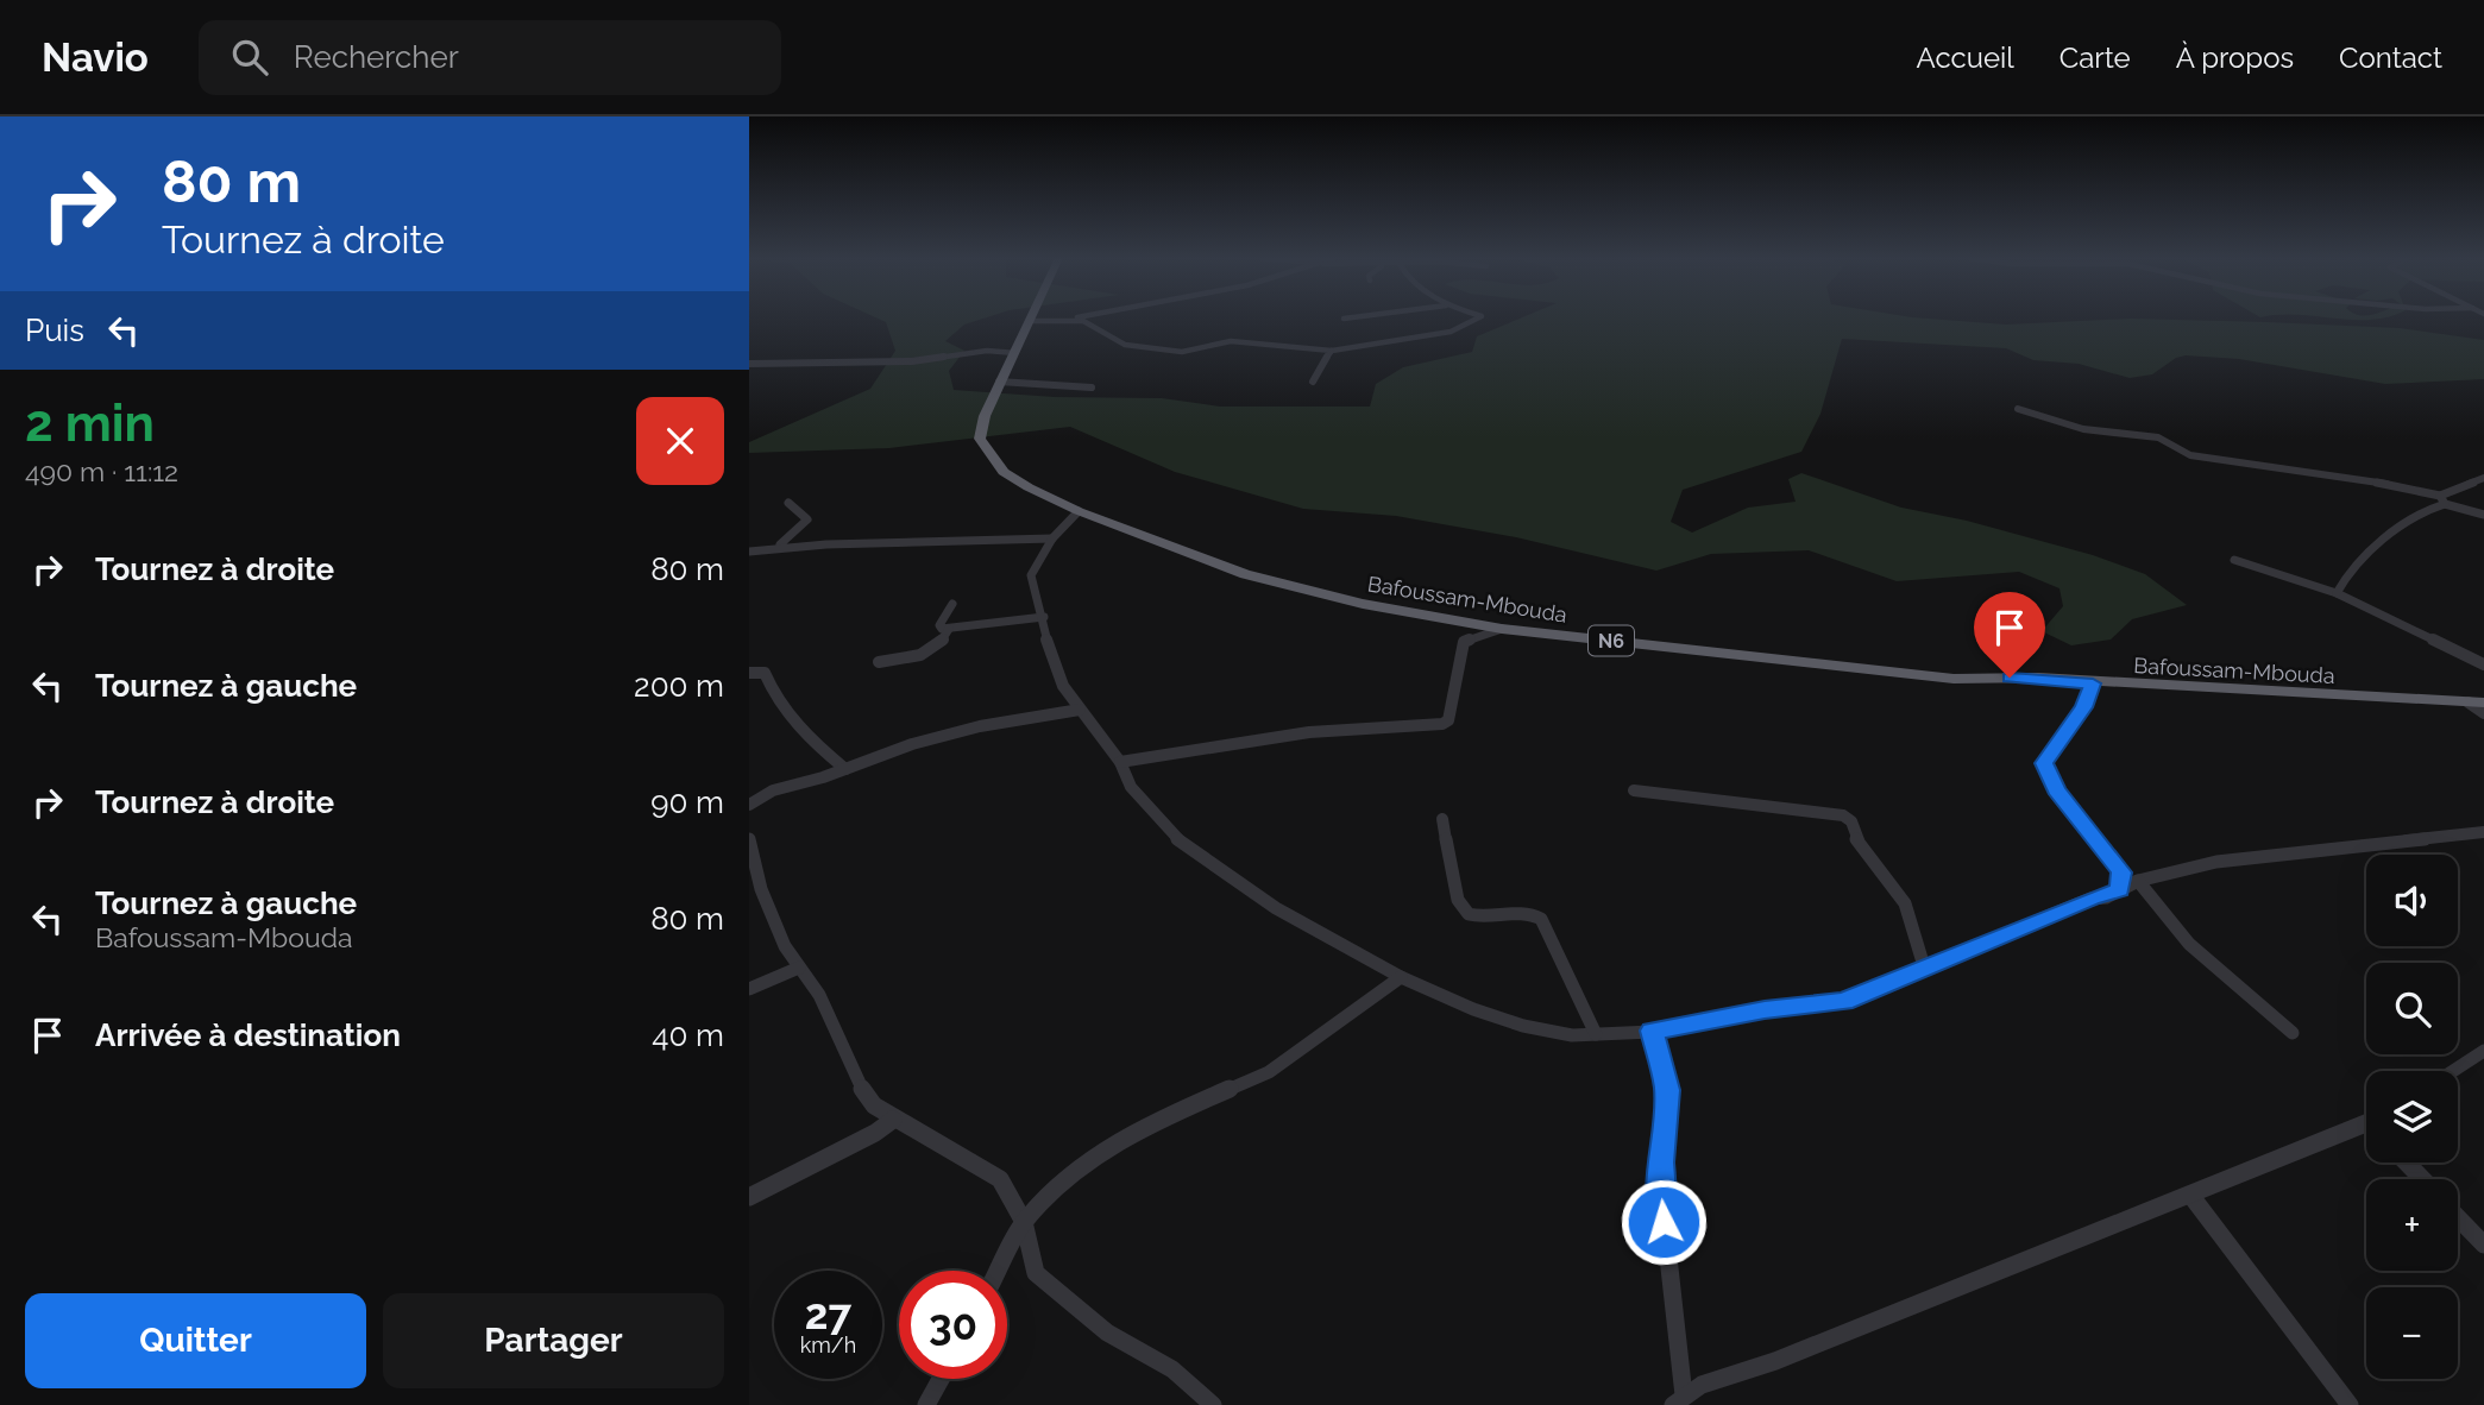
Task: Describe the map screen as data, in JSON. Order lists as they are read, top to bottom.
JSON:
{
  "streets": {
    "highway": ["Bafoussam-Mbouda", "N6"]
  },
  "page": {
    "header": "Navio",
    "search": "Rechercher",
    "nav": [
      "Accueil",
      "Carte",
      "À propos",
      "Contact"
    ],
    "turn": ["80 m", "Tournez à droite"],
    "then": "Puis",
    "heading": ["2 min", "490 m · 11:12"],
    "list": [
      {
        "name": "Tournez à droite",
        "value": "80 m"
      },
      {
        "name": "Tournez à gauche",
        "value": "200 m"
      },
      {
        "name": "Tournez à droite",
        "value": "90 m"
      },
      {
        "name": "Tournez à gauche",
        "note": "Bafoussam-Mbouda",
        "value": "80 m"
      },
      {
        "name": "Arrivée à destination",
        "value": "40 m"
      }
    ],
    "map_buttons": ["+", "−"],
    "speed": "27 km/h",
    "limit": "30",
    "buttons": ["Quitter", "Partager"]
  }
}
